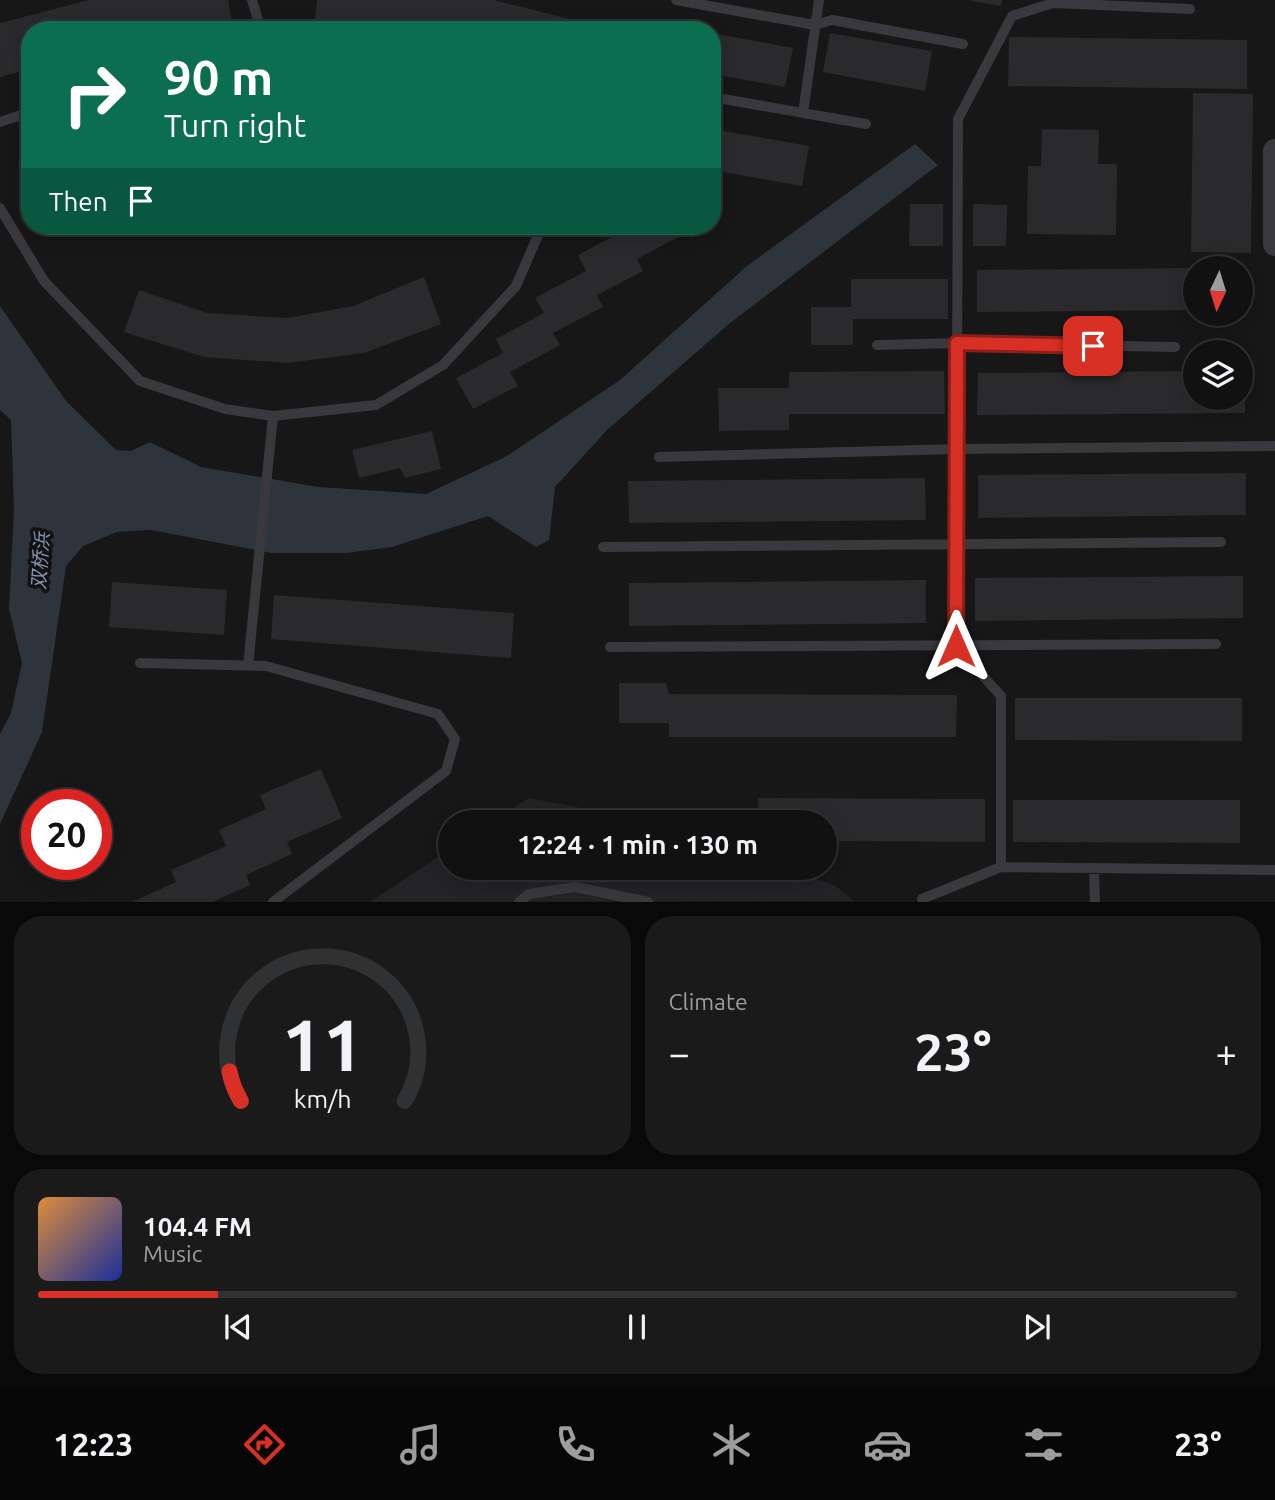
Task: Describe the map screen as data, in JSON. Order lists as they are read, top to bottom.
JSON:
{
  "water": ["双桥浜"],
  "north": "bottom",
  "page": {
    "turn": ["90 m", "Turn right"],
    "then": "Then",
    "limit": "20",
    "trip": "12:24 · 1 min · 130 m",
    "tile": "Climate",
    "heat": ["−", "23°", "+"],
    "song": ["104.4 FM", "Music"],
    "tabs": ["12:23", "23°"],
    "gauge": ["11", "km/h"]
  }
}
